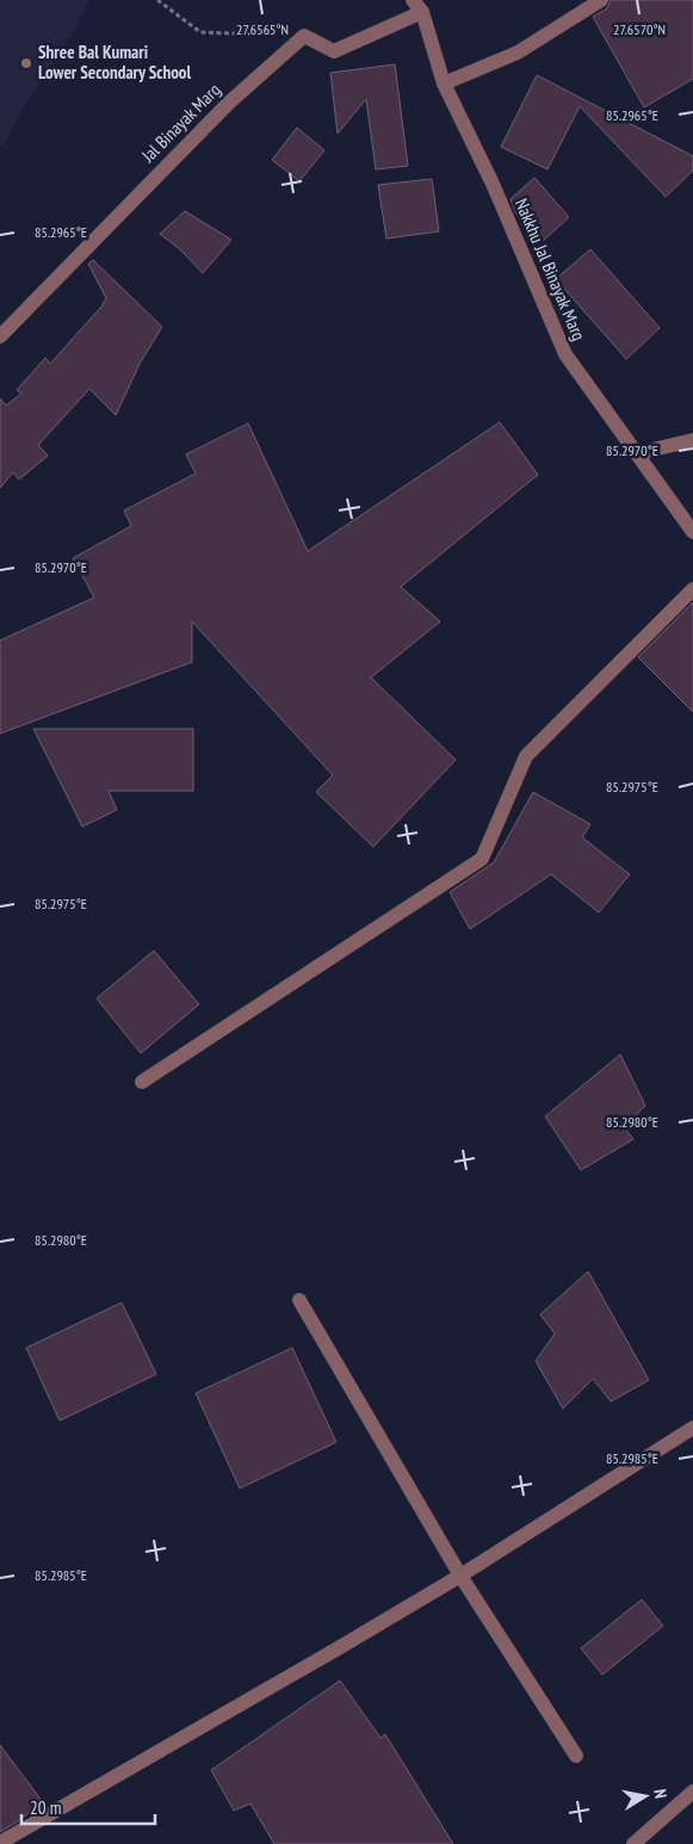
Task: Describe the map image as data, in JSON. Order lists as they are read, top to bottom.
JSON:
{
  "streets": {
    "street": ["Jal Binayak Marg", "Nakkhu Jal Binayak Marg"]
  },
  "places": ["Shree Bal Kumari Lower Secondary School"],
  "scale_bar": "20 m",
  "north": "right",
  "coordinates": [
    "27.6565°N",
    "27.6570°N",
    "85.2965°E",
    "85.2970°E",
    "85.2975°E",
    "85.2980°E",
    "85.2985°E"
  ]
}
